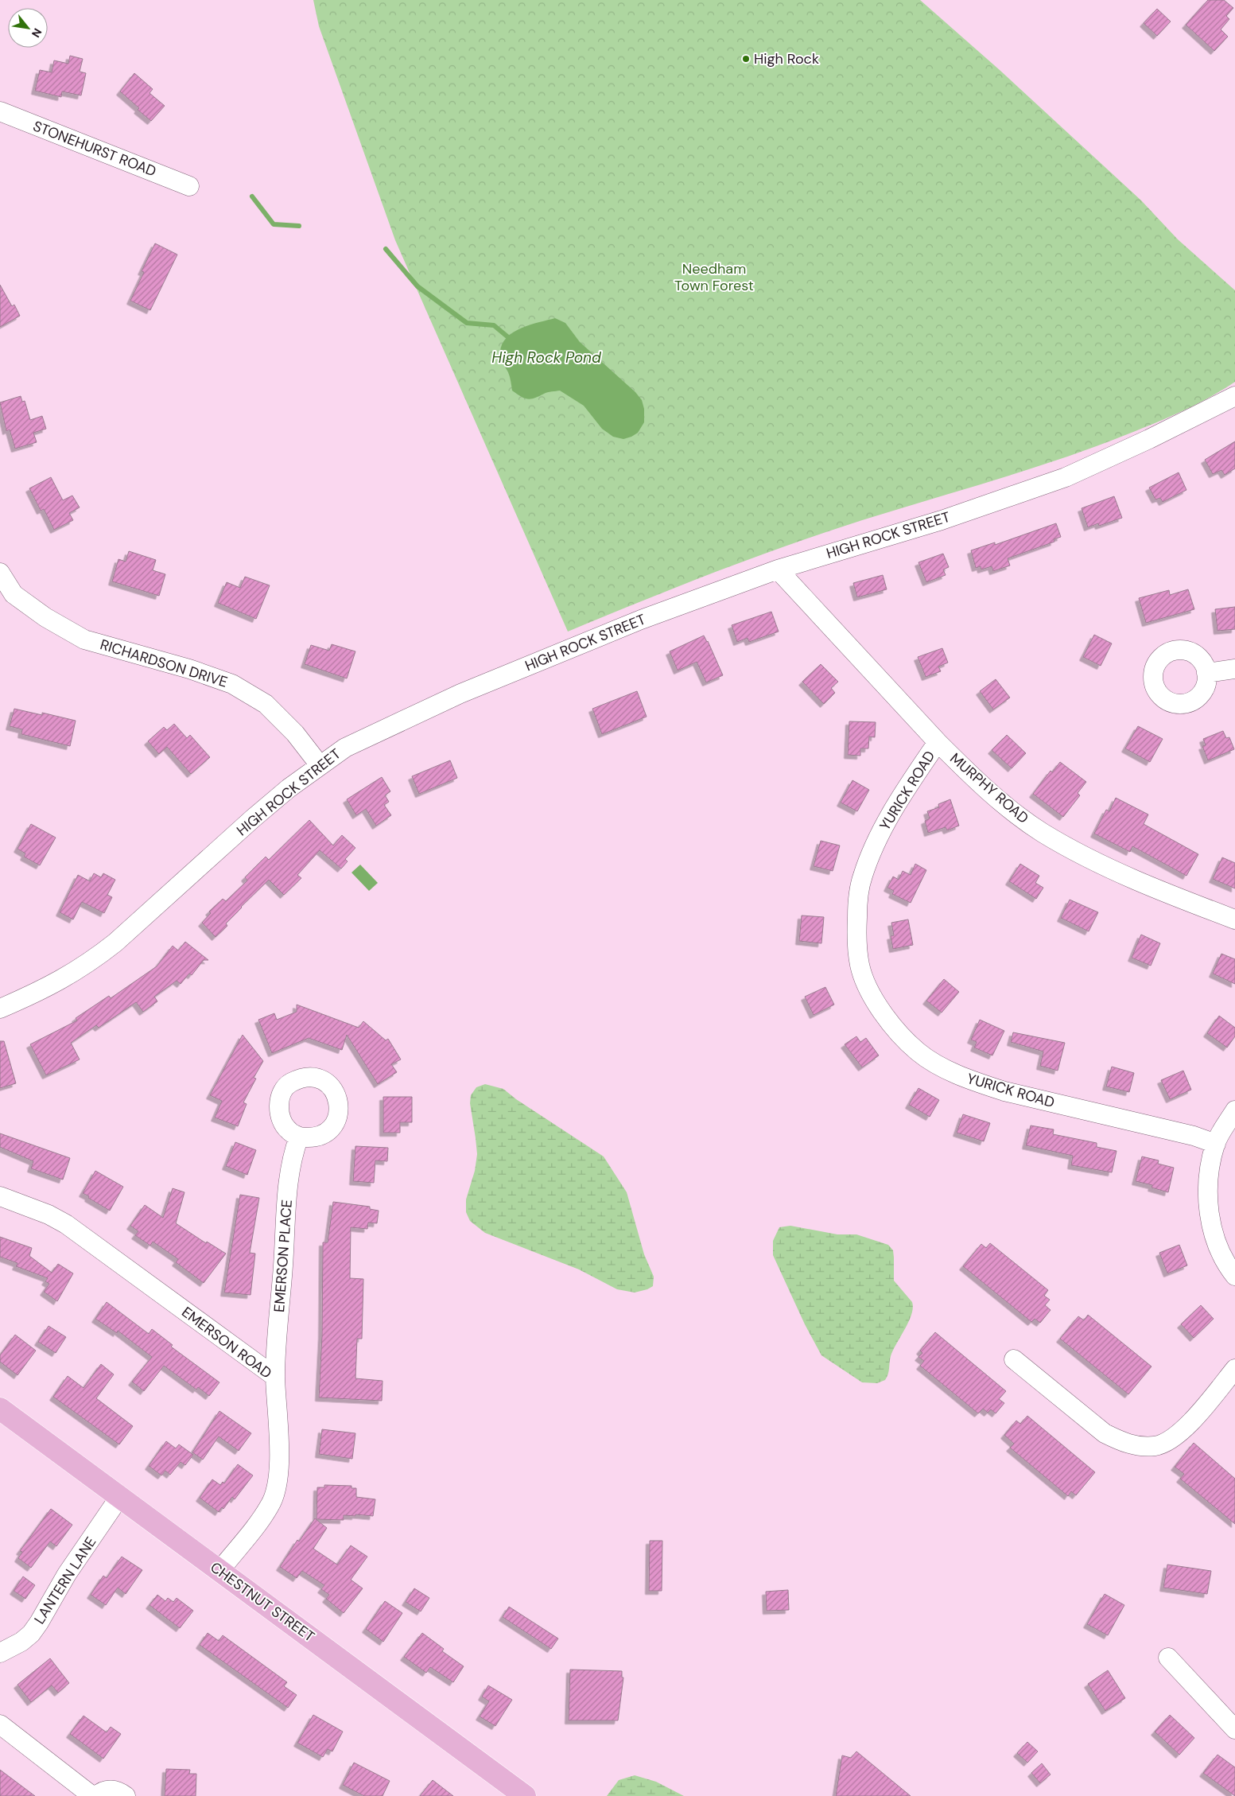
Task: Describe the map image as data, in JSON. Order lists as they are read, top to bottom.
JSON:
{
  "streets": {
    "main road": ["CHESTNUT STREET"],
    "street": [
      "STONEHURST ROAD",
      "HIGH ROCK STREET",
      "RICHARDSON DRIVE",
      "MURPHY ROAD",
      "YURICK ROAD",
      "EMERSON PLACE",
      "EMERSON ROAD",
      "LANTERN LANE"
    ]
  },
  "crossings": [
    ["HIGH ROCK STREET", "RICHARDSON DRIVE"],
    ["HIGH ROCK STREET", "MURPHY ROAD"],
    ["MURPHY ROAD", "YURICK ROAD"],
    ["EMERSON PLACE", "EMERSON ROAD"],
    ["EMERSON ROAD", "CHESTNUT STREET"],
    ["LANTERN LANE", "CHESTNUT STREET"]
  ],
  "water": ["High Rock Pond"],
  "parks": ["Needham Town Forest"],
  "places": ["High Rock"],
  "north": "bottom right"
}
